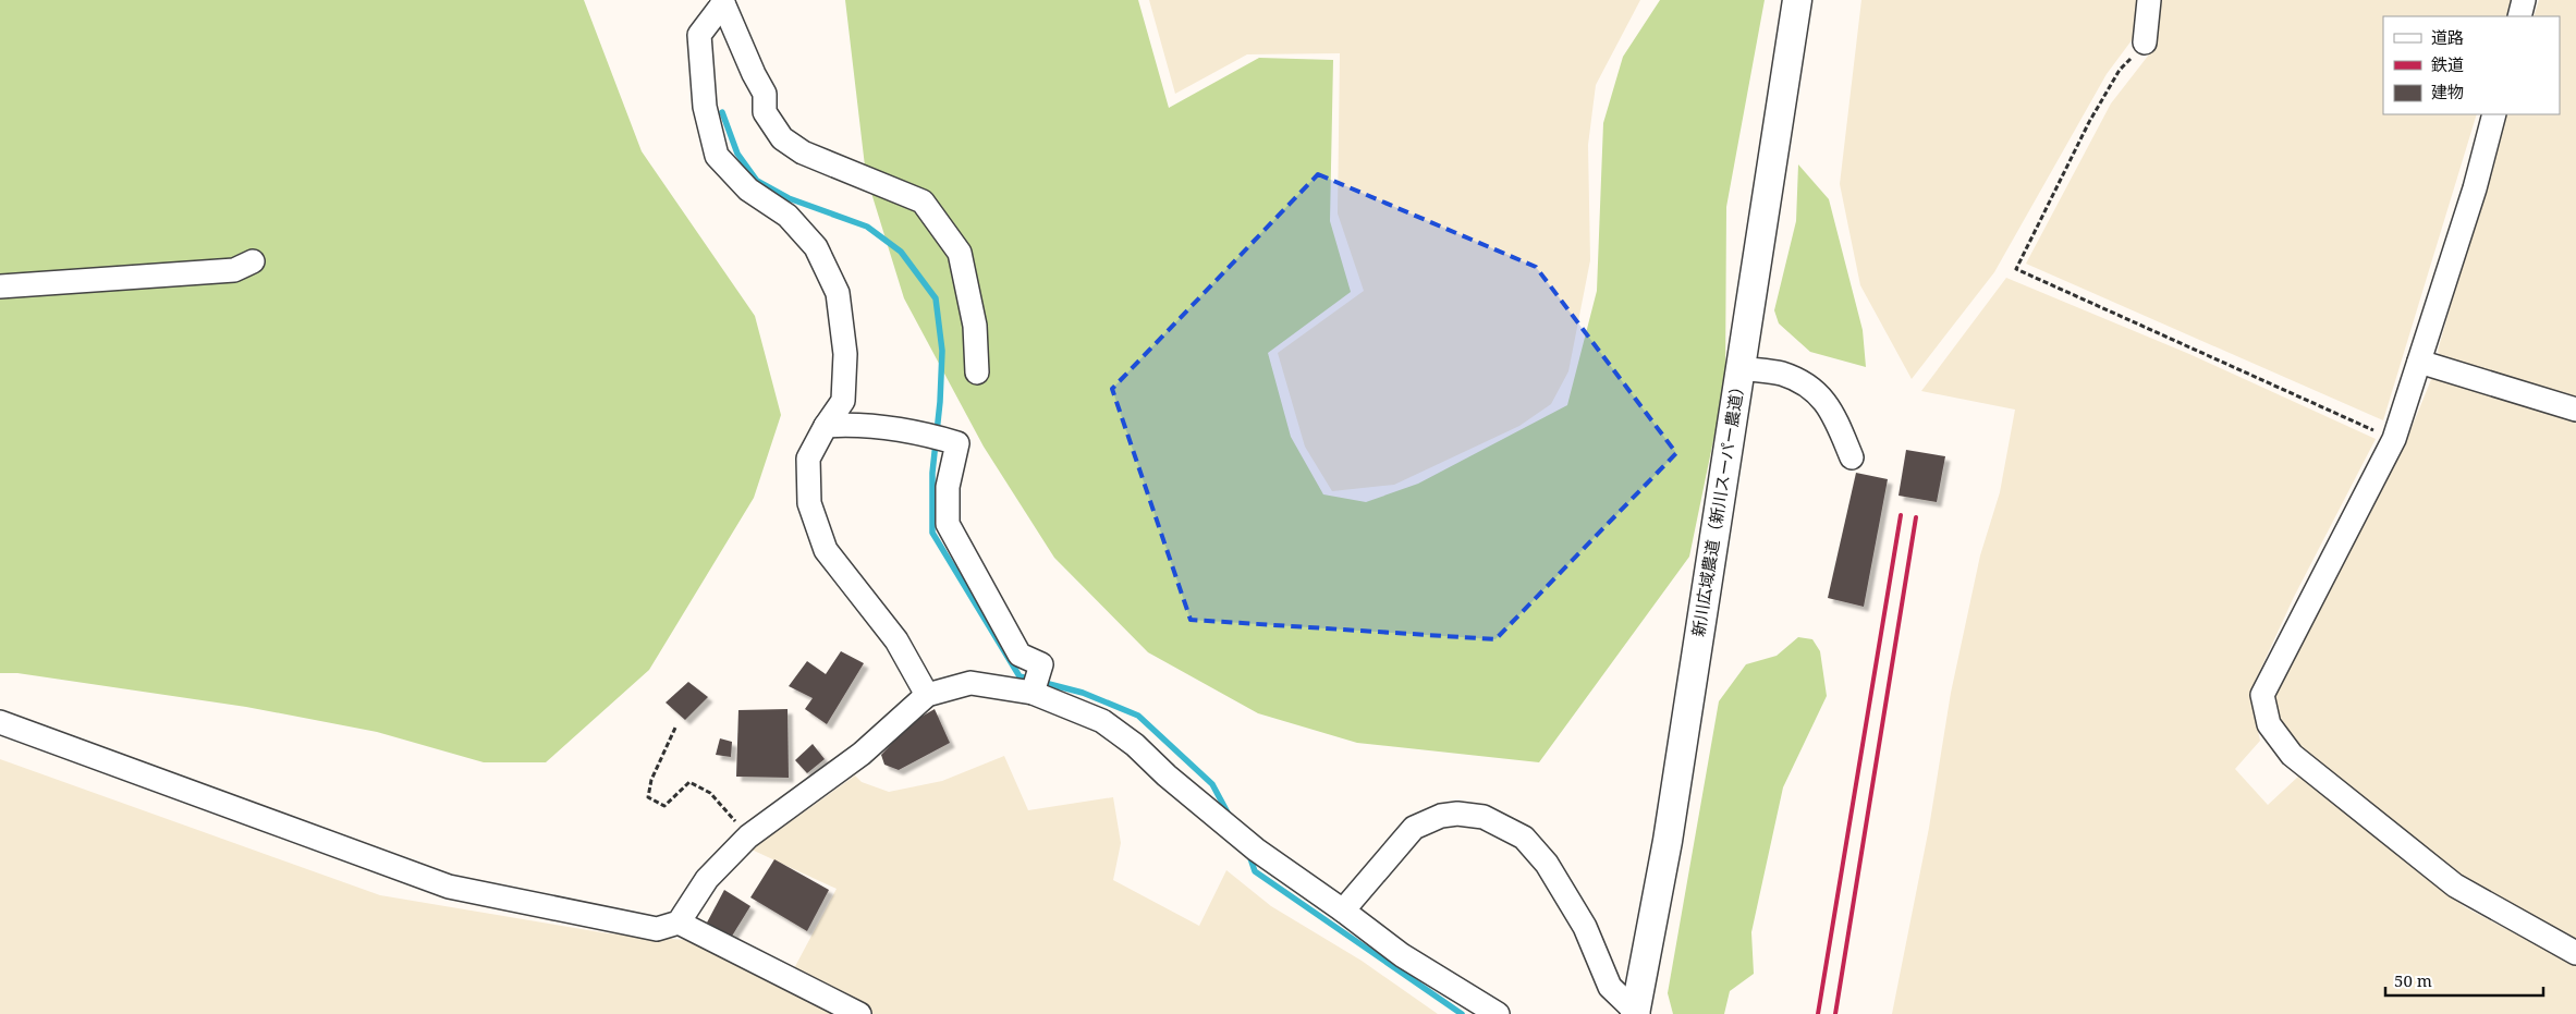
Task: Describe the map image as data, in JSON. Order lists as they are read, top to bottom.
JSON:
{
  "streets": {
    "street": ["新川広域農道（新川スーパー農道）"]
  },
  "legend": ["道路", "鉄道", "建物"],
  "scale_bar": "50 m"
}
